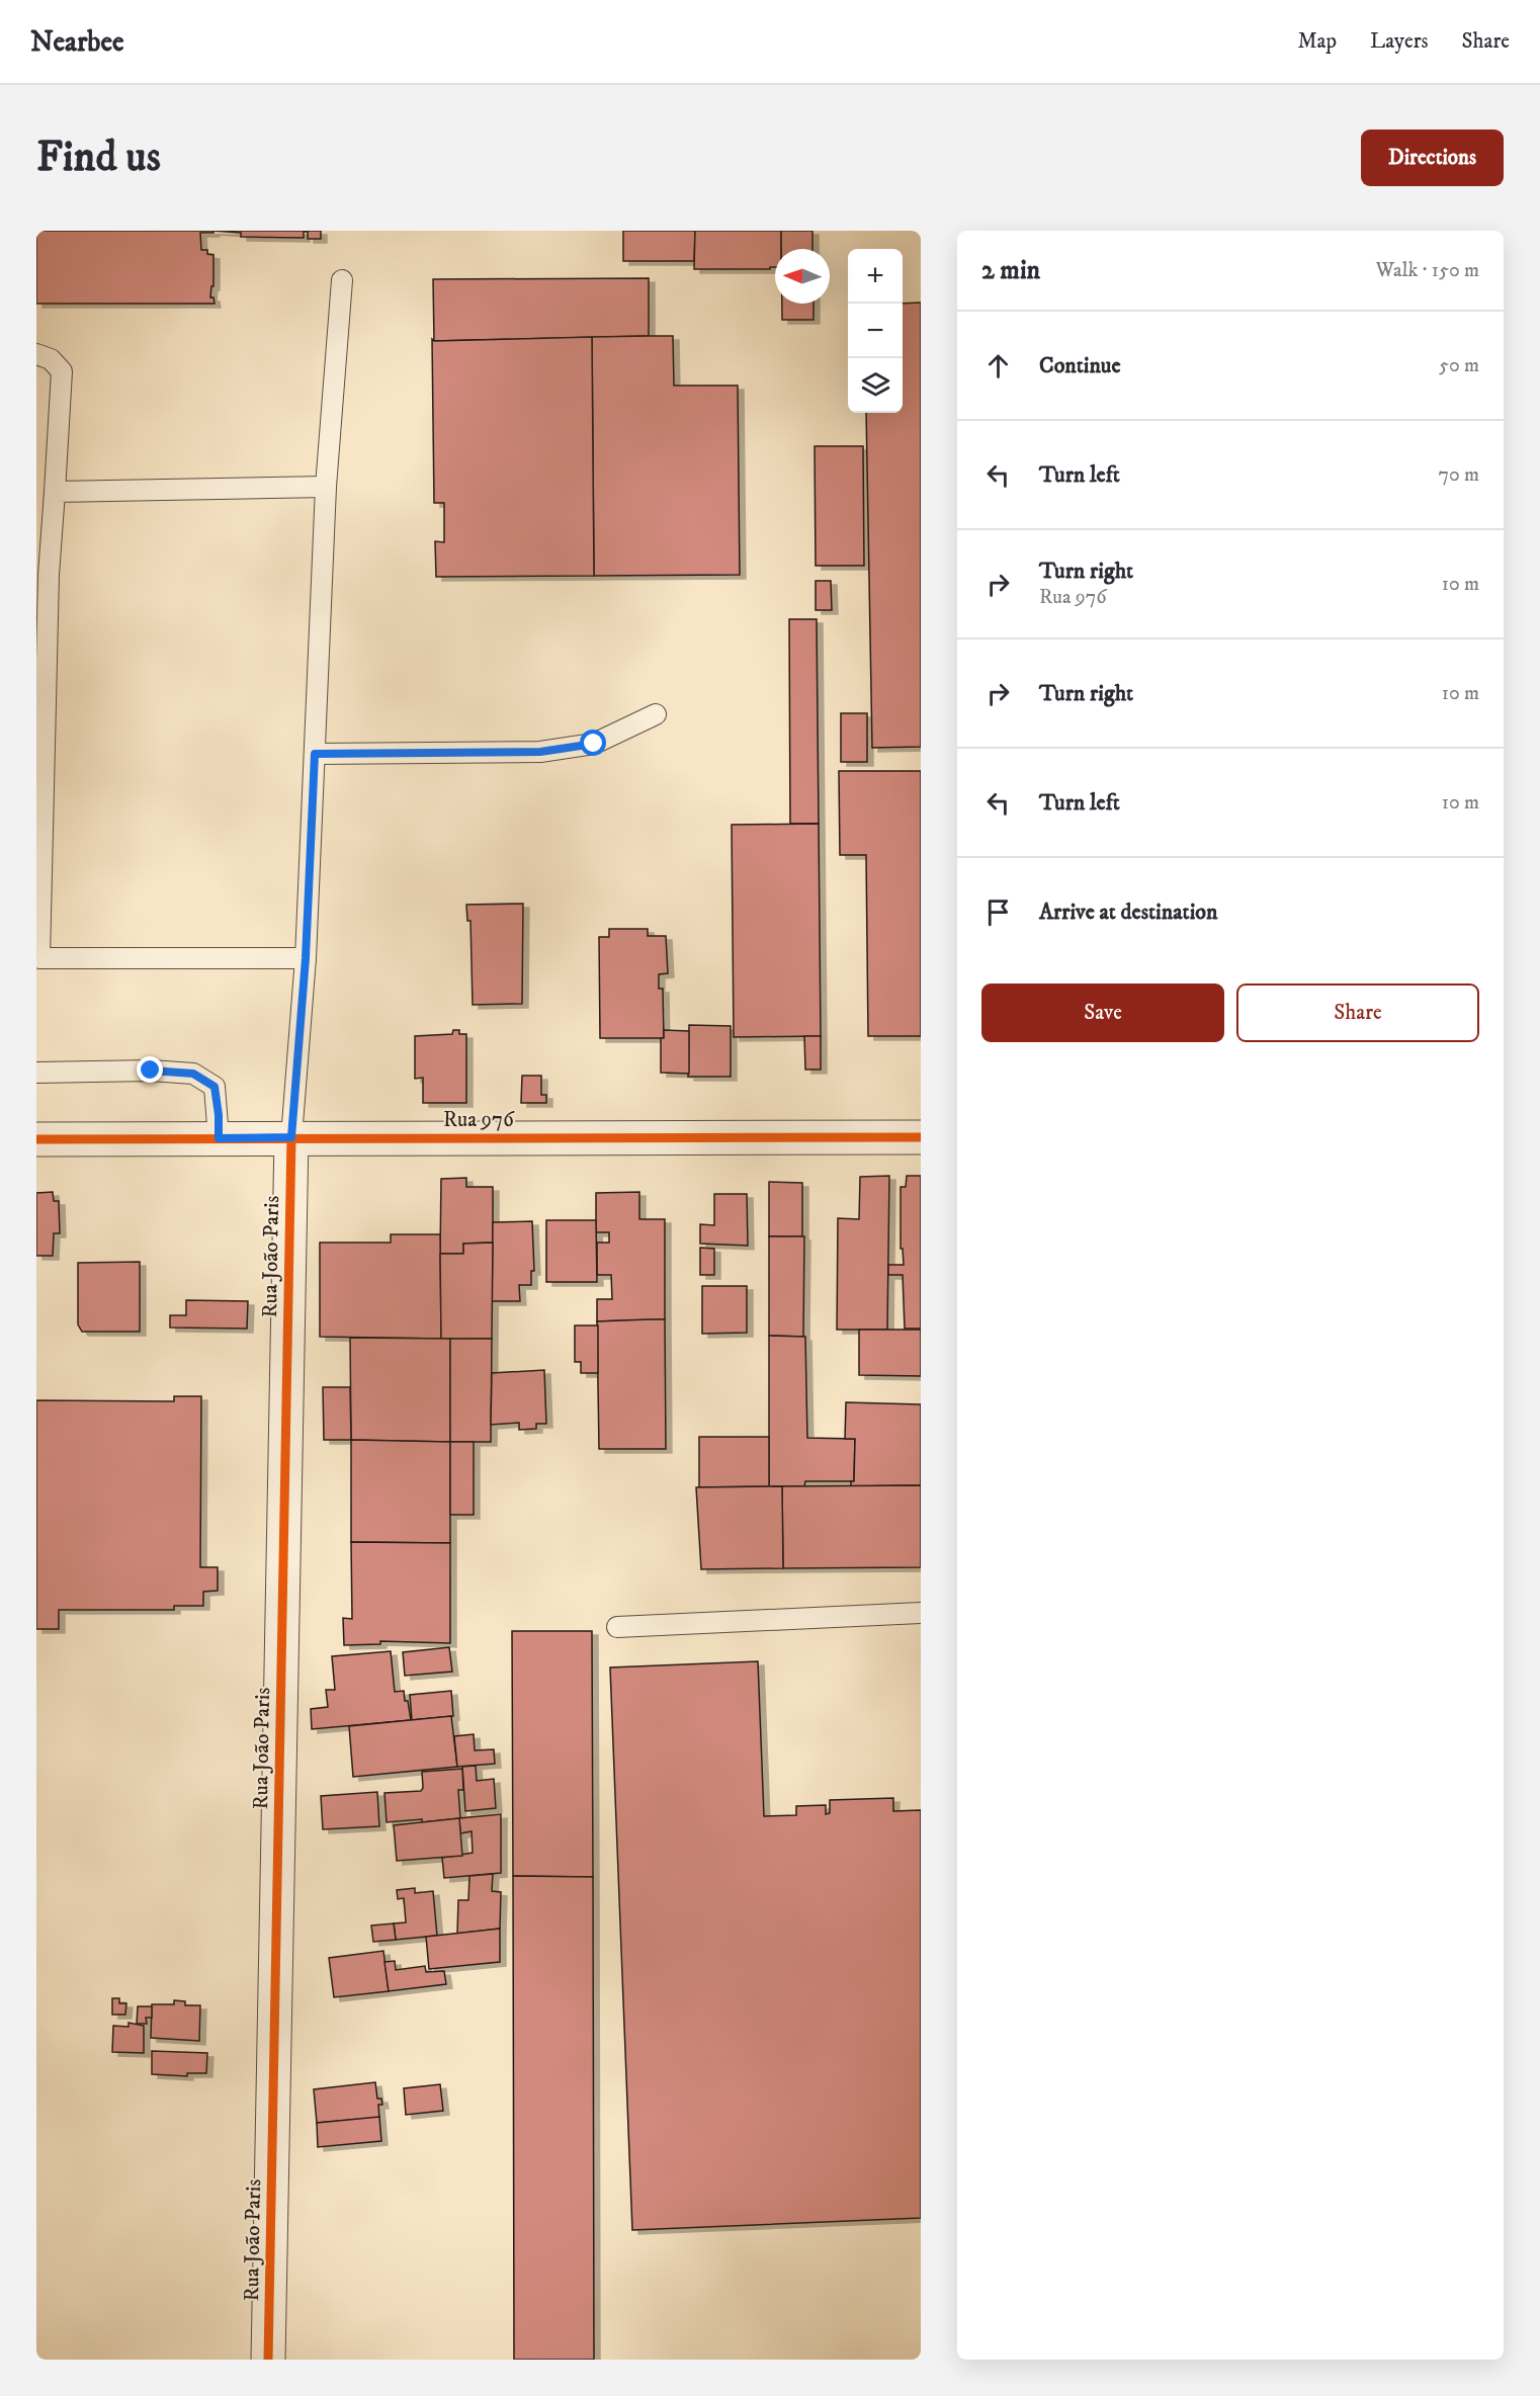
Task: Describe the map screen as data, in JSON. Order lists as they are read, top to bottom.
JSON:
{
  "streets": {
    "street": ["Rua 976", "Rua João Paris"]
  },
  "crossings": [
    ["Rua 976", "Rua João Paris"]
  ],
  "north": "left",
  "page": {
    "header": "Nearbee",
    "nav": ["Map", "Layers", "Share"],
    "buttons": [
      "Directions",
      ["Save", "Share"]
    ],
    "title": "Find us",
    "heading": ["2 min", "Walk · 150 m"],
    "map_buttons": ["+", "−"],
    "list": [
      ["Continue", "50 m"],
      ["Turn left", "70 m"],
      ["Turn right", "Rua 976", "10 m"],
      ["Turn right", "10 m"],
      ["Turn left", "10 m"],
      "Arrive at destination"
    ]
  }
}
